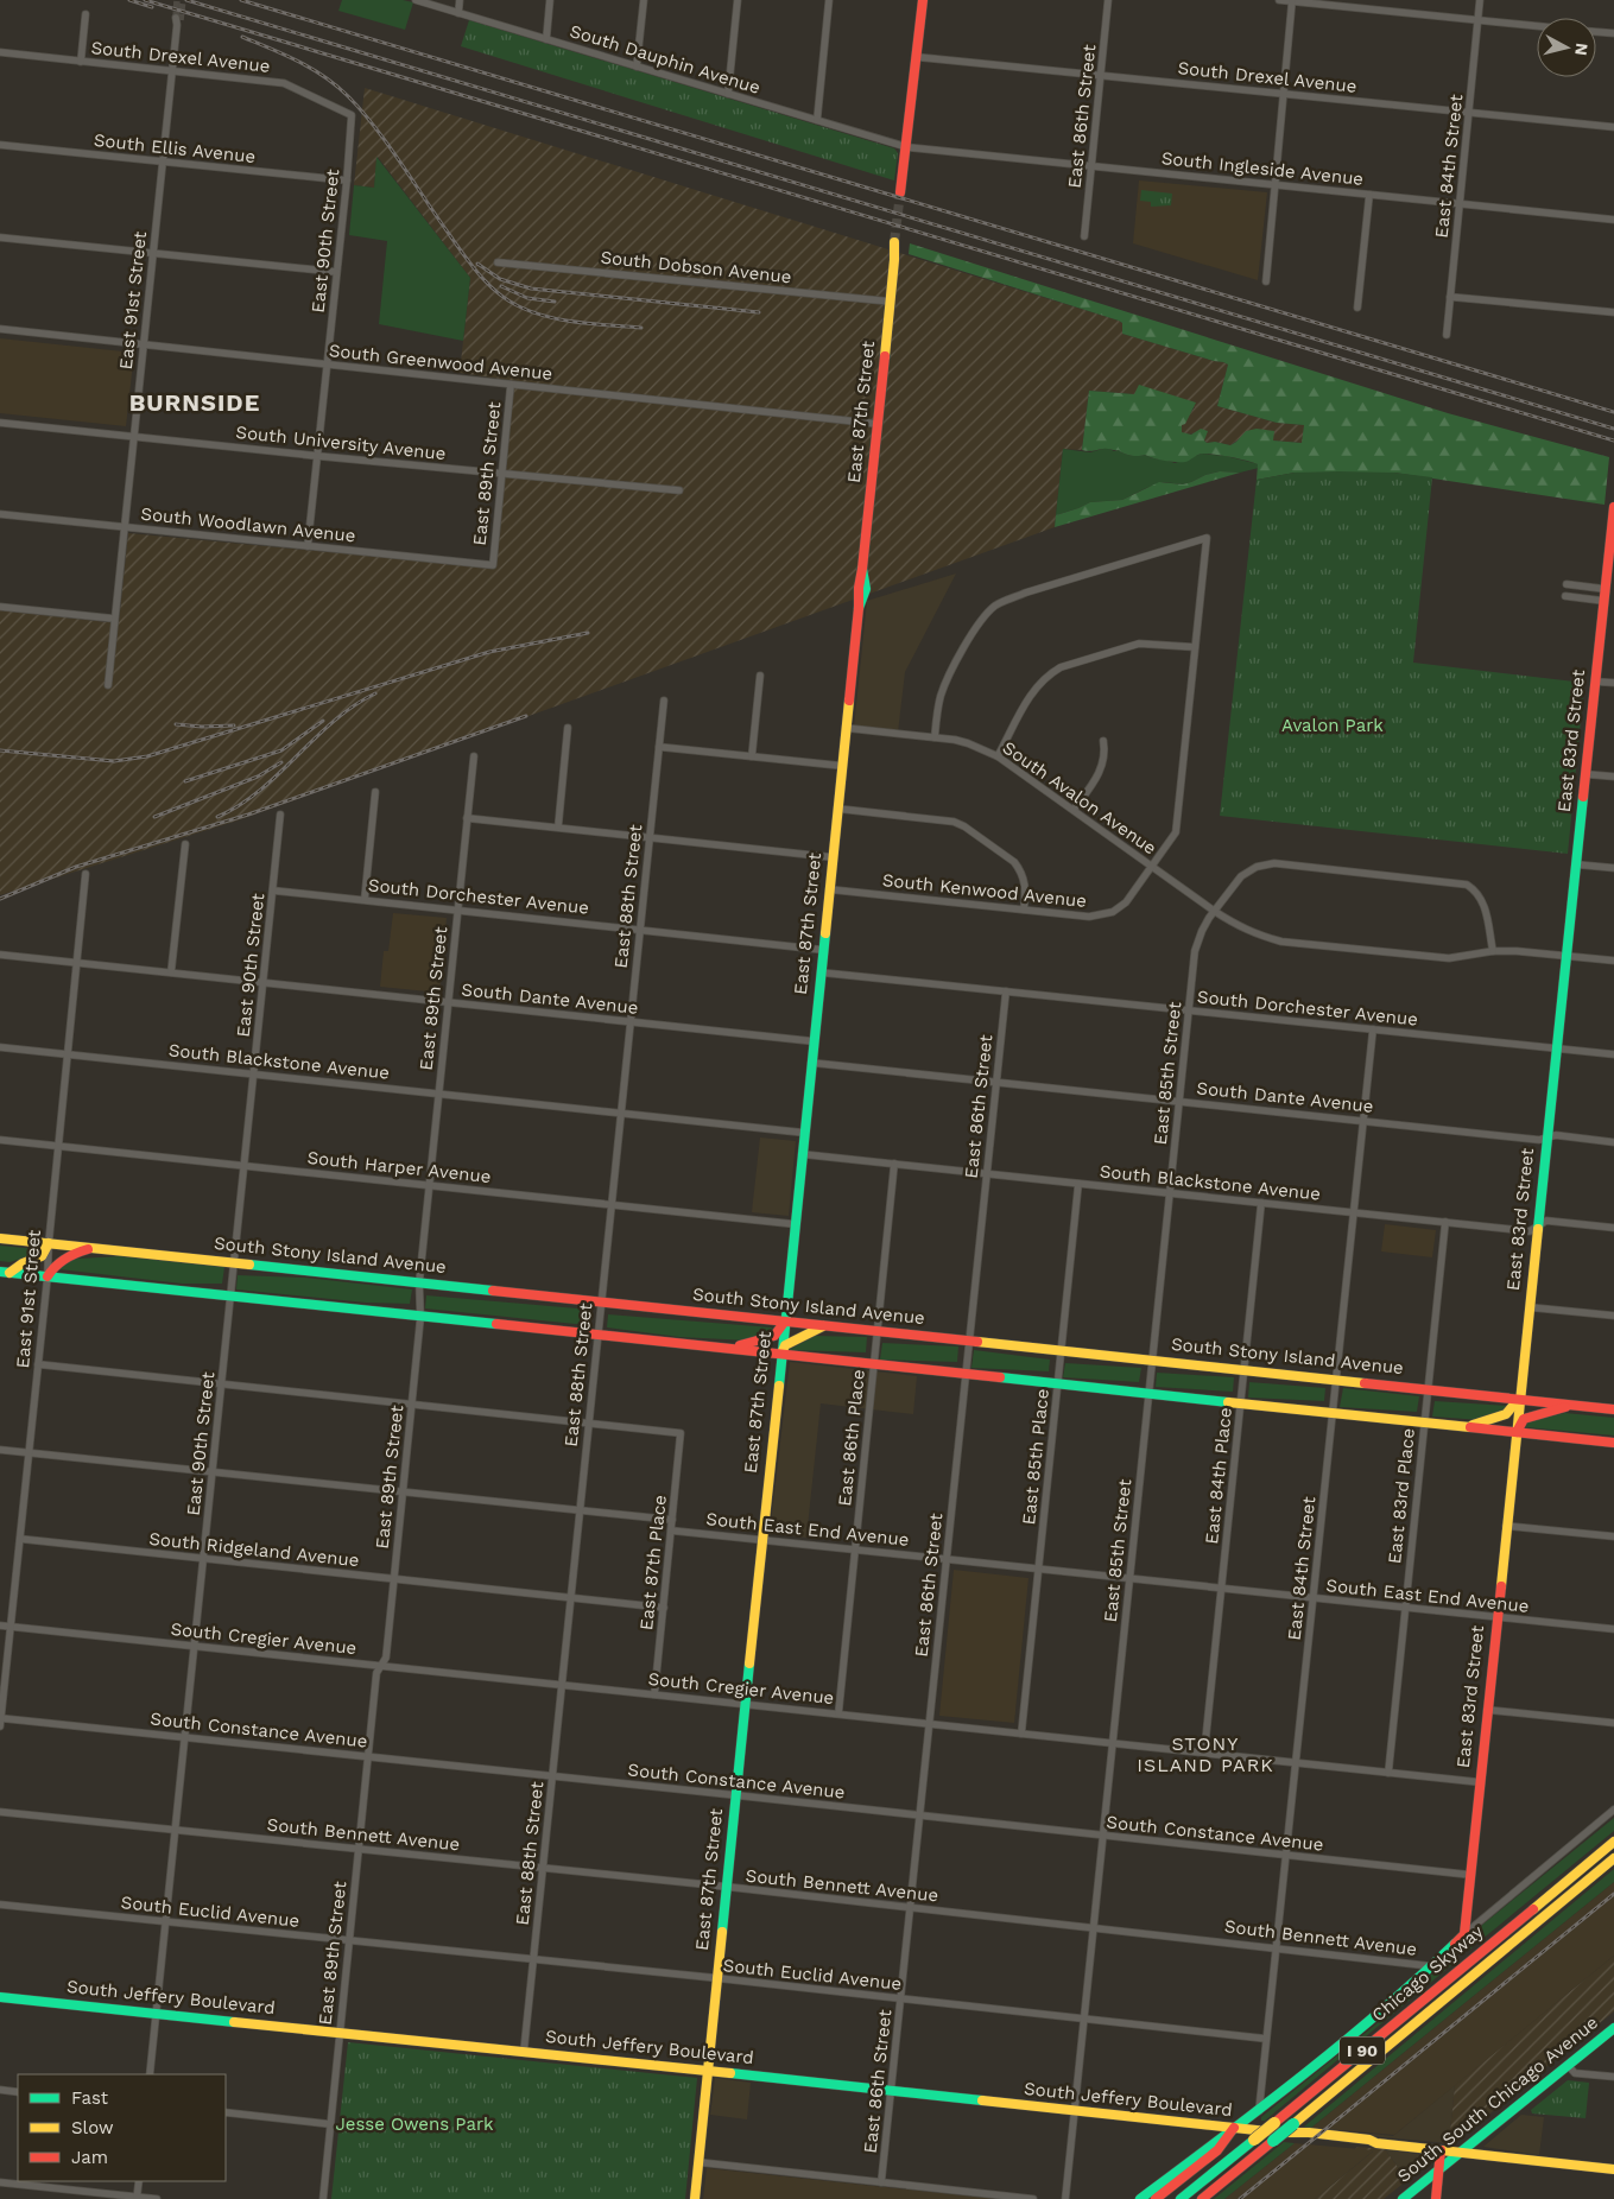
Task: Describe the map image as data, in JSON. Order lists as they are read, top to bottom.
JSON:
{
  "streets": {
    "main road": [
      "East 87th Street",
      "East 83rd Street",
      "South Stony Island Avenue",
      "Chicago Skyway",
      "South Jeffery Boulevard",
      "I 90",
      "South South Chicago Avenue"
    ],
    "street": [
      "South Drexel Avenue",
      "South Dauphin Avenue",
      "East 86th Street",
      "South Ellis Avenue",
      "East 84th Street",
      "South Ingleside Avenue",
      "East 90th Street",
      "South Dobson Avenue",
      "East 91st Street",
      "South Greenwood Avenue",
      "South University Avenue",
      "East 89th Street",
      "South Woodlawn Avenue",
      "South Avalon Avenue",
      "South Kenwood Avenue",
      "South Dorchester Avenue",
      "East 88th Street",
      "South Dante Avenue",
      "South Blackstone Avenue",
      "East 85th Street",
      "South Harper Avenue",
      "East 86th Place",
      "East 85th Place",
      "East 84th Place",
      "East 83rd Place",
      "South East End Avenue",
      "South Ridgeland Avenue",
      "East 87th Place",
      "South Cregier Avenue",
      "South Constance Avenue",
      "South Bennett Avenue",
      "South Euclid Avenue"
    ]
  },
  "crossings": [
    ["South Drexel Avenue", "East 86th Street"],
    ["South Drexel Avenue", "East 84th Street"],
    ["South Drexel Avenue", "East 90th Street"],
    ["South Drexel Avenue", "East 91st Street"],
    ["South Dauphin Avenue", "South Ingleside Avenue"],
    ["East 86th Street", "South Ingleside Avenue"],
    ["East 86th Street", "South Dorchester Avenue"],
    ["East 86th Street", "South Dante Avenue"],
    ["East 86th Street", "South Blackstone Avenue"],
    ["East 86th Street", "South Stony Island Avenue"],
    ["East 86th Street", "South East End Avenue"],
    ["East 86th Street", "South Cregier Avenue"],
    ["East 86th Street", "South Constance Avenue"],
    ["East 86th Street", "South Bennett Avenue"],
    ["East 86th Street", "South Euclid Avenue"],
    ["East 86th Street", "South Jeffery Boulevard"],
    ["South Ellis Avenue", "East 90th Street"],
    ["South Ellis Avenue", "East 91st Street"],
    ["East 84th Street", "South Ingleside Avenue"],
    ["East 84th Street", "South Dorchester Avenue"],
    ["East 84th Street", "South Dante Avenue"],
    ["East 84th Street", "South Blackstone Avenue"],
    ["East 84th Street", "South Stony Island Avenue"],
    ["East 84th Street", "South East End Avenue"],
    ["East 84th Street", "South Cregier Avenue"],
    ["East 84th Street", "South Constance Avenue"],
    ["East 84th Street", "South Bennett Avenue"],
    ["East 84th Street", "South Euclid Avenue"],
    ["East 90th Street", "South Greenwood Avenue"],
    ["East 90th Street", "South University Avenue"],
    ["East 90th Street", "South Woodlawn Avenue"],
    ["East 90th Street", "South Dorchester Avenue"],
    ["East 90th Street", "South Dante Avenue"],
    ["East 90th Street", "South Blackstone Avenue"],
    ["East 90th Street", "South Harper Avenue"],
    ["East 90th Street", "South Stony Island Avenue"],
    ["East 90th Street", "South Ridgeland Avenue"],
    ["East 90th Street", "South Cregier Avenue"],
    ["East 90th Street", "South Constance Avenue"],
    ["East 90th Street", "South Bennett Avenue"],
    ["East 90th Street", "South Euclid Avenue"],
    ["East 90th Street", "South Jeffery Boulevard"],
    ["South Dobson Avenue", "East 87th Street"],
    ["East 91st Street", "South Greenwood Avenue"],
    ["East 91st Street", "South University Avenue"],
    ["East 91st Street", "South Woodlawn Avenue"],
    ["East 91st Street", "South Dante Avenue"],
    ["East 91st Street", "South Blackstone Avenue"],
    ["East 91st Street", "South Harper Avenue"],
    ["East 91st Street", "South Stony Island Avenue"],
    ["East 91st Street", "South Ridgeland Avenue"],
    ["East 91st Street", "South Cregier Avenue"],
    ["East 91st Street", "South Constance Avenue"],
    ["South Greenwood Avenue", "East 87th Street"],
    ["South Greenwood Avenue", "East 89th Street"],
    ["East 87th Street", "South Avalon Avenue"],
    ["East 87th Street", "South Kenwood Avenue"],
    ["East 87th Street", "South Dorchester Avenue"],
    ["East 87th Street", "South Dante Avenue"],
    ["East 87th Street", "South Blackstone Avenue"],
    ["East 87th Street", "South Harper Avenue"],
    ["East 87th Street", "South Stony Island Avenue"],
    ["East 87th Street", "South East End Avenue"],
    ["East 87th Street", "South Cregier Avenue"],
    ["East 87th Street", "South Constance Avenue"],
    ["East 87th Street", "South Bennett Avenue"],
    ["East 87th Street", "South Euclid Avenue"],
    ["East 87th Street", "South Jeffery Boulevard"],
    ["South University Avenue", "East 89th Street"],
    ["East 89th Street", "South Woodlawn Avenue"],
    ["East 89th Street", "South Dorchester Avenue"],
    ["East 89th Street", "South Dante Avenue"],
    ["East 89th Street", "South Blackstone Avenue"],
    ["East 89th Street", "South Harper Avenue"],
    ["East 89th Street", "South Stony Island Avenue"],
    ["East 89th Street", "South Ridgeland Avenue"],
    ["East 89th Street", "South Cregier Avenue"],
    ["East 89th Street", "South Constance Avenue"],
    ["East 89th Street", "South Bennett Avenue"],
    ["East 89th Street", "South Euclid Avenue"],
    ["East 89th Street", "South Jeffery Boulevard"],
    ["East 83rd Street", "South Dorchester Avenue"],
    ["East 83rd Street", "South Dante Avenue"],
    ["East 83rd Street", "South Blackstone Avenue"],
    ["East 83rd Street", "South Stony Island Avenue"],
    ["East 83rd Street", "South East End Avenue"],
    ["East 83rd Street", "South Cregier Avenue"],
    ["East 83rd Street", "South Constance Avenue"],
    ["South Avalon Avenue", "South Kenwood Avenue"],
    ["South Avalon Avenue", "East 85th Street"],
    ["South Dorchester Avenue", "East 88th Street"],
    ["South Dorchester Avenue", "East 85th Street"],
    ["East 88th Street", "South Dante Avenue"],
    ["East 88th Street", "South Blackstone Avenue"],
    ["East 88th Street", "South Harper Avenue"],
    ["East 88th Street", "South Stony Island Avenue"],
    ["East 88th Street", "South Ridgeland Avenue"],
    ["East 88th Street", "East 87th Place"],
    ["East 88th Street", "South Cregier Avenue"],
    ["East 88th Street", "South Constance Avenue"],
    ["East 88th Street", "South Bennett Avenue"],
    ["East 88th Street", "South Euclid Avenue"],
    ["East 88th Street", "South Jeffery Boulevard"],
    ["South Dante Avenue", "East 85th Street"],
    ["South Blackstone Avenue", "East 85th Street"],
    ["South Blackstone Avenue", "East 86th Place"],
    ["South Blackstone Avenue", "East 85th Place"],
    ["South Blackstone Avenue", "East 84th Place"],
    ["South Blackstone Avenue", "East 83rd Place"],
    ["East 85th Street", "South Stony Island Avenue"],
    ["East 85th Street", "South East End Avenue"],
    ["East 85th Street", "South Cregier Avenue"],
    ["East 85th Street", "South Constance Avenue"],
    ["East 85th Street", "South Bennett Avenue"],
    ["East 85th Street", "South Euclid Avenue"],
    ["East 85th Street", "South Jeffery Boulevard"],
    ["South Stony Island Avenue", "East 86th Place"],
    ["South Stony Island Avenue", "East 85th Place"],
    ["South Stony Island Avenue", "East 84th Place"],
    ["South Stony Island Avenue", "East 83rd Place"],
    ["East 86th Place", "South East End Avenue"],
    ["East 86th Place", "South Cregier Avenue"],
    ["East 85th Place", "South East End Avenue"],
    ["East 85th Place", "South Cregier Avenue"],
    ["East 84th Place", "South East End Avenue"],
    ["East 84th Place", "South Cregier Avenue"],
    ["East 83rd Place", "South East End Avenue"],
    ["East 83rd Place", "South Cregier Avenue"],
    ["South East End Avenue", "East 87th Place"],
    ["South Ridgeland Avenue", "East 87th Place"],
    ["East 87th Place", "South Cregier Avenue"],
    ["Chicago Skyway", "South Jeffery Boulevard"],
    ["South Jeffery Boulevard", "South South Chicago Avenue"]
  ],
  "districts": ["BURNSIDE", "STONY ISLAND PARK"],
  "parks": ["Avalon Park", "Jesse Owens Park"],
  "legend": ["Fast", "Slow", "Jam"],
  "north": "right"
}
